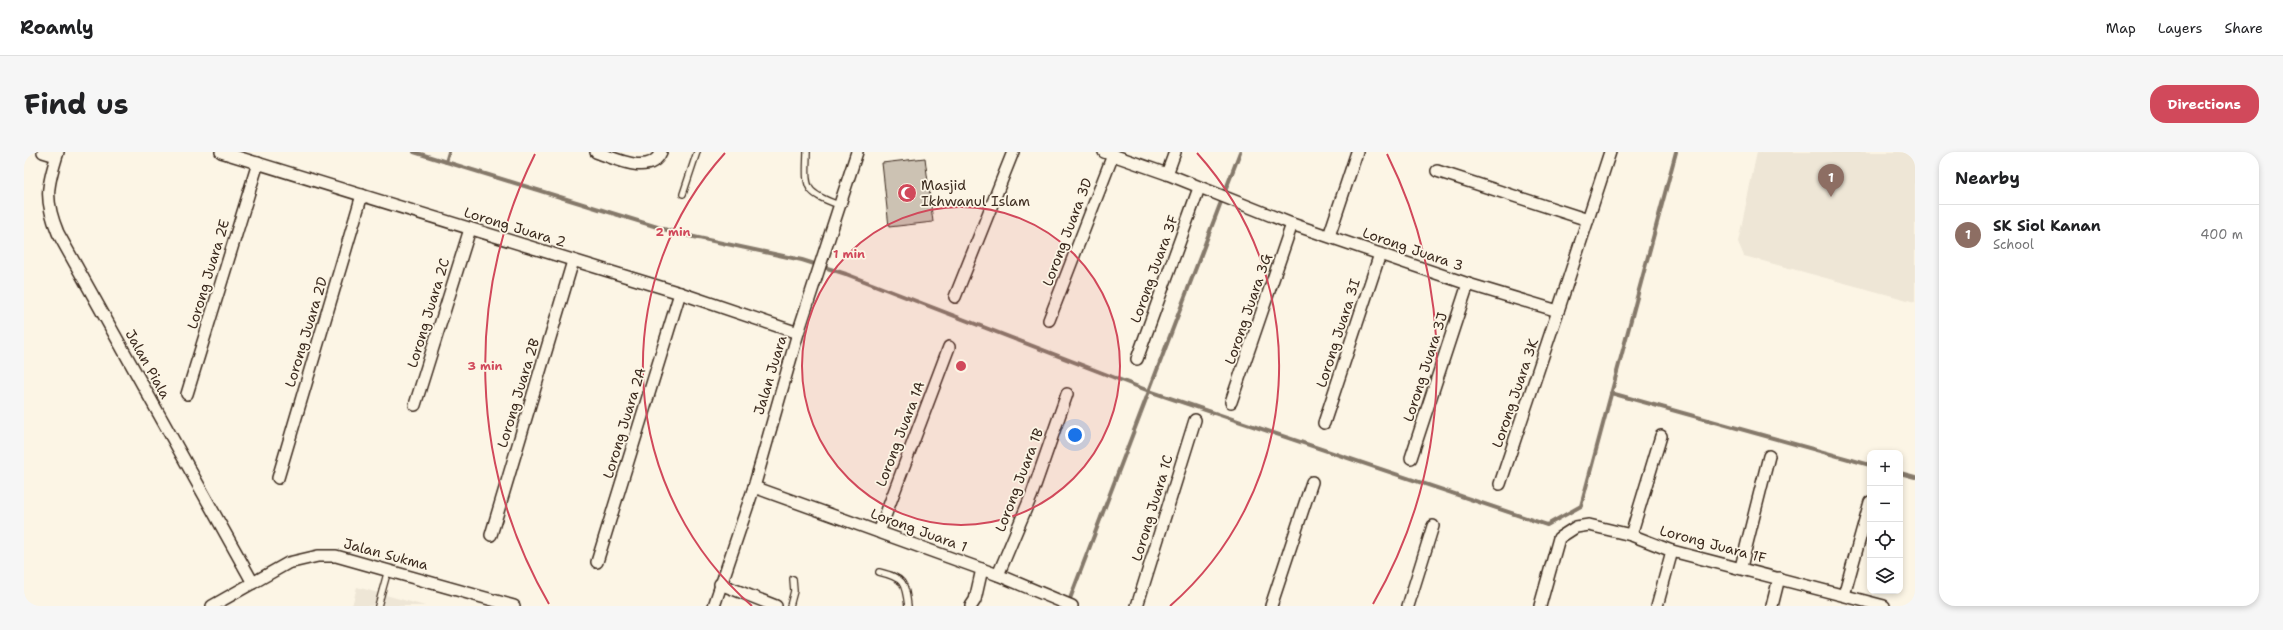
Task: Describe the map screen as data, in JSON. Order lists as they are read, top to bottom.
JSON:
{
  "streets": {
    "street": [
      "Lorong Juara 2",
      "Lorong Juara 3D",
      "Lorong Juara 3",
      "Lorong Juara 3F",
      "Lorong Juara 2E",
      "Lorong Juara 3G",
      "Lorong Juara 2C",
      "Lorong Juara 2D",
      "Lorong Juara 3I",
      "Jalan Piala",
      "Lorong Juara 3J",
      "Jalan Juara",
      "Lorong Juara 2B",
      "Lorong Juara 3K",
      "Lorong Juara 2A",
      "Lorong Juara 1A",
      "Lorong Juara 1B",
      "Lorong Juara 1C",
      "Lorong Juara 1",
      "Lorong Juara 1F",
      "Jalan Sukma"
    ]
  },
  "crossings": [
    ["Lorong Juara 2", "Lorong Juara 2E"],
    ["Lorong Juara 2", "Lorong Juara 2C"],
    ["Lorong Juara 2", "Lorong Juara 2D"],
    ["Lorong Juara 2", "Jalan Juara"],
    ["Lorong Juara 2", "Lorong Juara 2B"],
    ["Lorong Juara 2", "Lorong Juara 2A"],
    ["Lorong Juara 3D", "Lorong Juara 3"],
    ["Lorong Juara 3", "Lorong Juara 3F"],
    ["Lorong Juara 3", "Lorong Juara 3G"],
    ["Lorong Juara 3", "Lorong Juara 3I"],
    ["Lorong Juara 3", "Lorong Juara 3J"],
    ["Lorong Juara 3", "Lorong Juara 3K"],
    ["Jalan Piala", "Jalan Sukma"],
    ["Jalan Juara", "Lorong Juara 1"],
    ["Lorong Juara 1A", "Lorong Juara 1"],
    ["Lorong Juara 1B", "Lorong Juara 1"]
  ],
  "places": {
    "mosque": ["Masjid Ikhwanul Islam"]
  },
  "page": {
    "header": "Roamly",
    "nav": ["Map", "Layers", "Share"],
    "title": "Find us",
    "buttons": "Directions",
    "heading": "Nearby",
    "pins": "1",
    "list": [
      {
        "mark": "1",
        "name": "SK Siol Kanan",
        "note": "School",
        "value": "400 m"
      }
    ],
    "map_buttons": ["+", "−"]
  },
  "rings": ["2 min", "1 min", "3 min"]
}
